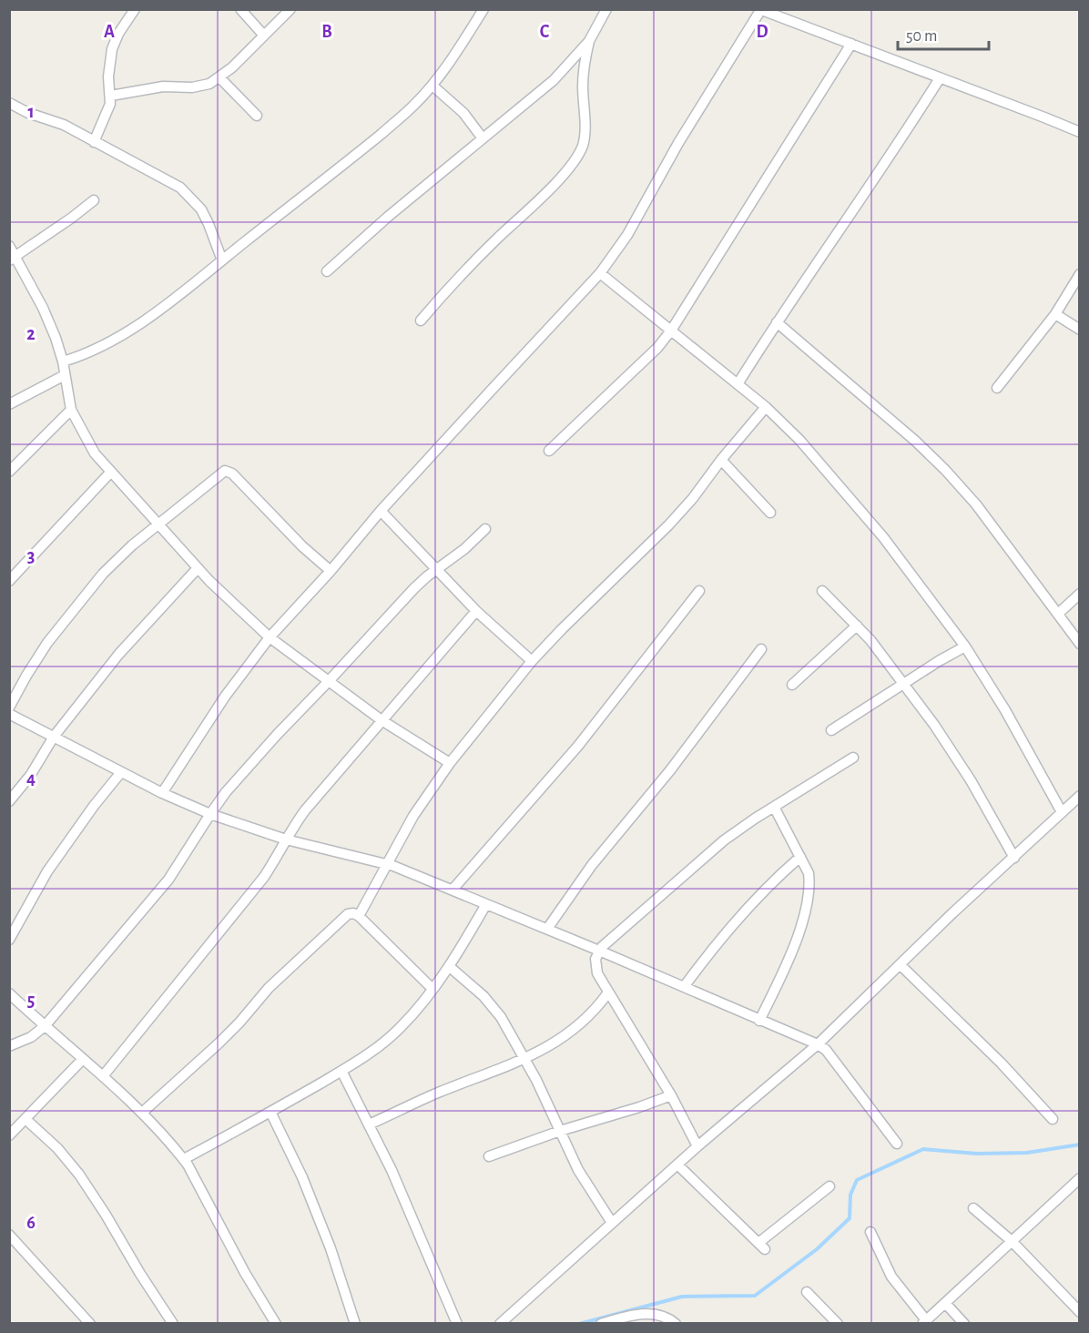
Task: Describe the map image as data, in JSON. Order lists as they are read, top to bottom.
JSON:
{
  "scale_bar": "50 m",
  "grid": {
    "columns": [
      "A",
      "B",
      "C",
      "D"
    ],
    "rows": [
      "1",
      "2",
      "3",
      "4",
      "5",
      "6"
    ]
  }
}
